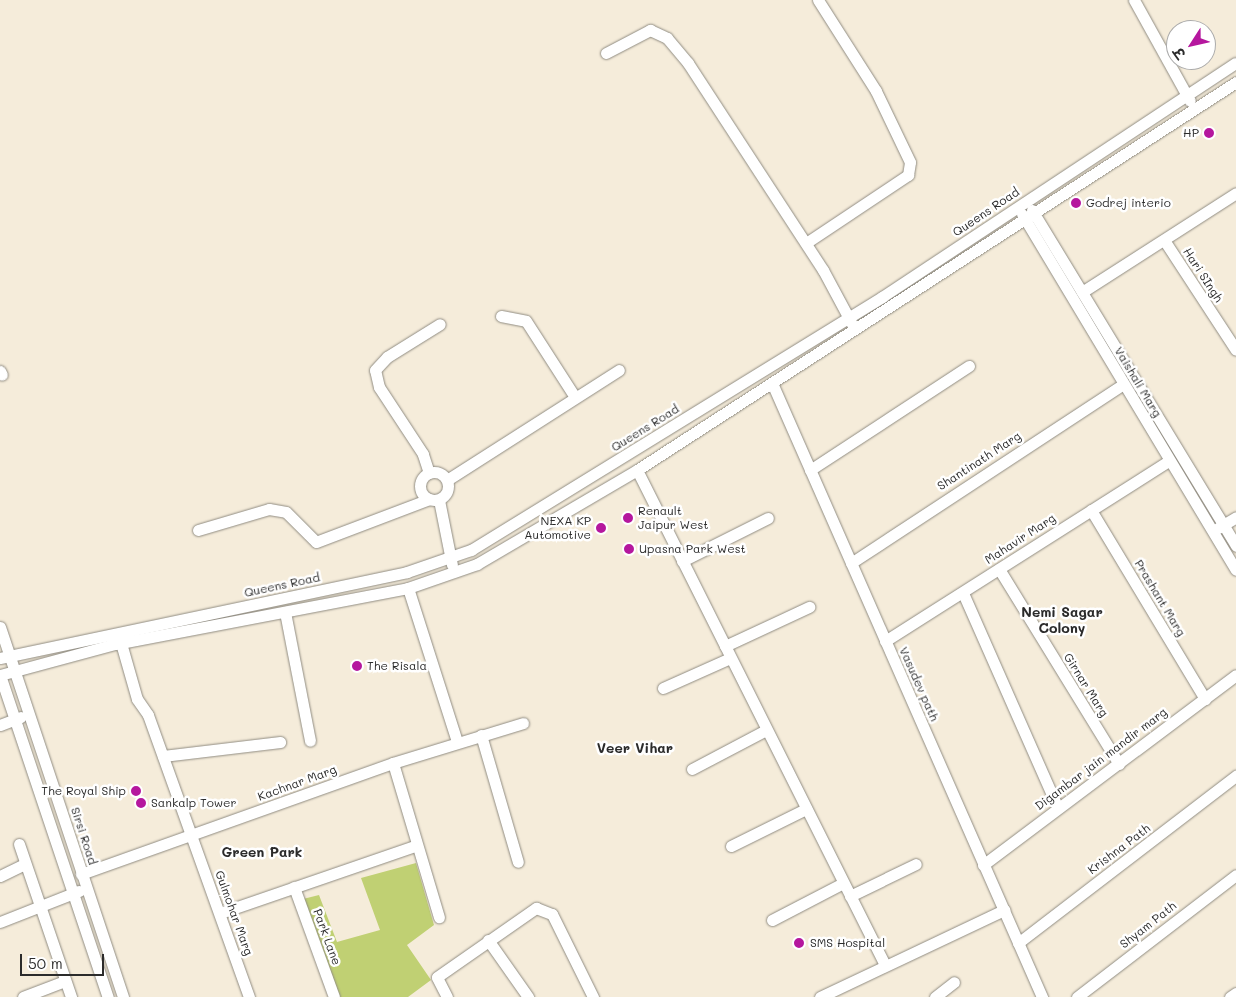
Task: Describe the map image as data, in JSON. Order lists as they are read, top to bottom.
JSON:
{
  "streets": {
    "street": [
      "Queens Road",
      "Hari SIngh",
      "Vaishali Marg",
      "Shantinath Marg",
      "Mahavir Marg",
      "Prashant Marg",
      "Vasudev path",
      "Girnar Marg",
      "Digambar jain mandir marg",
      "Kachnar Marg",
      "Sirsi Road",
      "Krishna Path",
      "Gulmohar Marg",
      "Shyam Path",
      "Park Lane"
    ]
  },
  "crossings": [
    ["Queens Road", "Vaishali Marg"],
    ["Queens Road", "Vasudev path"],
    ["Queens Road", "Sirsi Road"],
    ["Queens Road", "Gulmohar Marg"],
    ["Vaishali Marg", "Shantinath Marg"],
    ["Vaishali Marg", "Mahavir Marg"],
    ["Shantinath Marg", "Vasudev path"],
    ["Mahavir Marg", "Prashant Marg"],
    ["Mahavir Marg", "Vasudev path"],
    ["Mahavir Marg", "Girnar Marg"],
    ["Prashant Marg", "Digambar jain mandir marg"],
    ["Vasudev path", "Digambar jain mandir marg"],
    ["Vasudev path", "Krishna Path"],
    ["Girnar Marg", "Digambar jain mandir marg"],
    ["Kachnar Marg", "Sirsi Road"],
    ["Kachnar Marg", "Gulmohar Marg"]
  ],
  "districts": ["Nemi Sagar Colony", "Veer Vihar", "Green Park"],
  "places": [
    "HP",
    "Godrej interio",
    "Renault Jaipur West",
    "NEXA KP Automotive",
    "Upasna Park West",
    "The Risala",
    "The Royal Ship",
    "Sankalp Tower",
    "SMS Hospital"
  ],
  "scale_bar": "50 m",
  "north": "bottom left"
}
